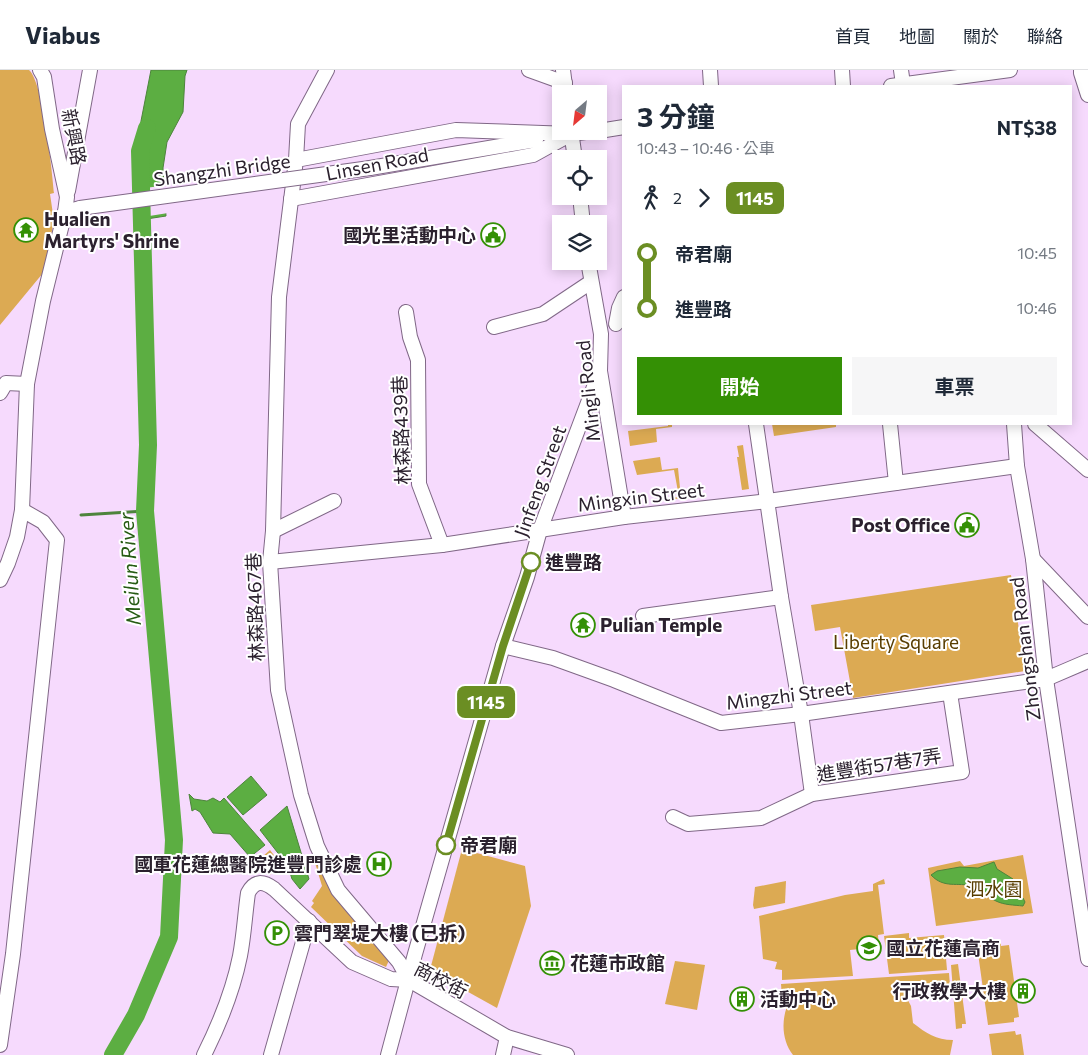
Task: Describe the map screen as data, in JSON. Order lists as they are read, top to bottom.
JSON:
{
  "streets": {
    "street": [
      "新興路",
      "Linsen Road",
      "Shangzhi Bridge",
      "Mingli Road",
      "林森路439巷",
      "Jinfeng Street",
      "Mingxin Street",
      "林森路467巷",
      "Zhongshan Road",
      "Mingzhi Street",
      "進豐街57巷7弄",
      "商校街"
    ]
  },
  "crossings": [
    ["新興路", "Shangzhi Bridge"],
    ["Linsen Road", "Shangzhi Bridge"],
    ["Linsen Road", "林森路467巷"],
    ["Mingli Road", "Jinfeng Street"],
    ["Mingli Road", "Mingxin Street"],
    ["林森路439巷", "Mingxin Street"],
    ["Jinfeng Street", "Mingxin Street"],
    ["Jinfeng Street", "林森路467巷"],
    ["Jinfeng Street", "Mingzhi Street"],
    ["Jinfeng Street", "商校街"],
    ["Mingxin Street", "林森路467巷"],
    ["Mingxin Street", "Zhongshan Road"],
    ["林森路467巷", "商校街"],
    ["Zhongshan Road", "Mingzhi Street"],
    ["Mingzhi Street", "進豐街57巷7弄"]
  ],
  "water": ["Meilun River"],
  "parks": ["Liberty Square", "泗水園"],
  "places": {
    "temple": ["Hualien Martyrs' Shrine", "Pulian Temple"],
    "public building": ["國光里活動中心", "Post Office"],
    "other": ["進豐路", "帝君廟"],
    "hospital": ["國軍花蓮總醫院進豐門診處"],
    "parking": ["雲門翠堤大樓 (已拆)"],
    "school or university": ["國立花蓮高商"],
    "museum": ["花蓮市政館"],
    "building": ["行政教學大樓", "活動中心"]
  },
  "lines": ["bus line 1145"],
  "north": "bottom left",
  "page": {
    "header": "Viabus",
    "nav": [
      "首頁",
      "地圖",
      "關於",
      "聯絡"
    ],
    "on_map": "1145",
    "heading": ["3 分鐘", "10:43 – 10:46 · 公車", "NT$38"],
    "legs": ["2", "1145"],
    "list": [
      {
        "name": "帝君廟",
        "value": "10:45"
      },
      {
        "name": "進豐路",
        "value": "10:46"
      }
    ],
    "buttons": ["開始", "車票"]
  }
}
